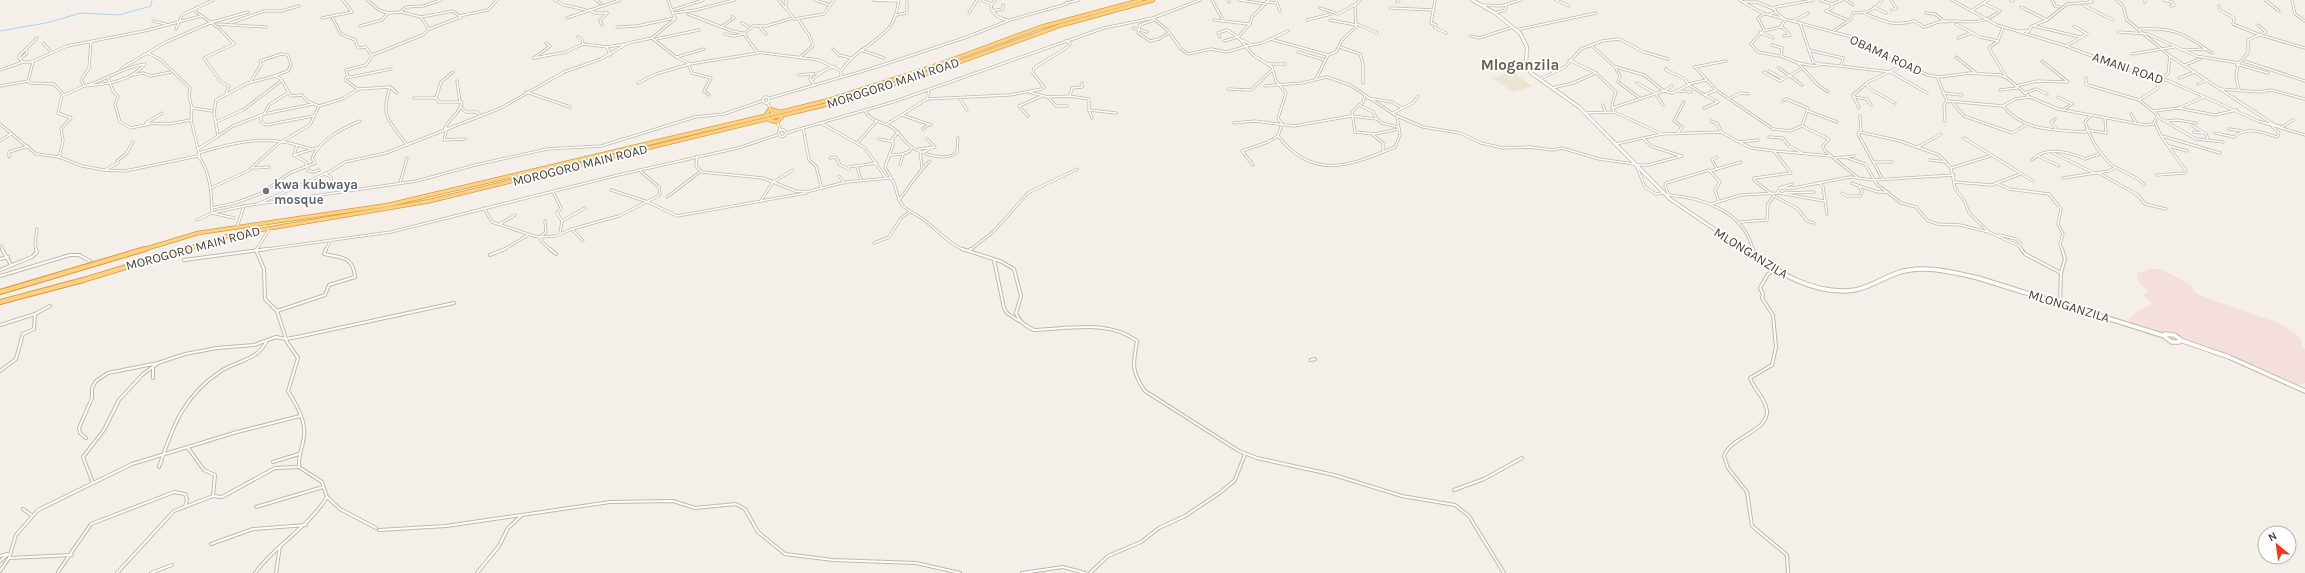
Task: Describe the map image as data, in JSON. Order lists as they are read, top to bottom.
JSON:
{
  "streets": {
    "highway": ["MOROGORO MAIN ROAD"],
    "street": ["OBAMA ROAD", "AMANI ROAD", "MLONGANZILA"]
  },
  "districts": ["Mloganzila"],
  "places": ["kwa kubwaya mosque"],
  "north": "top left"
}
